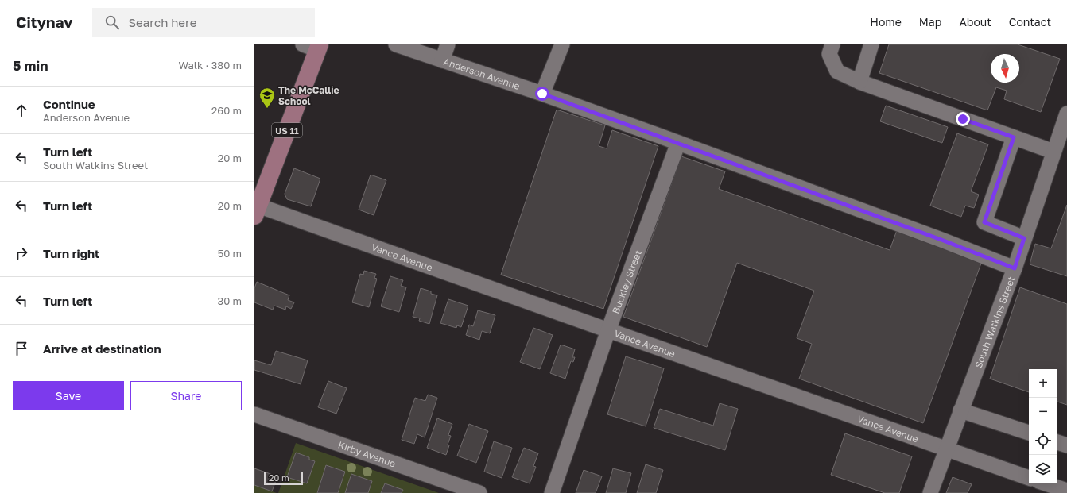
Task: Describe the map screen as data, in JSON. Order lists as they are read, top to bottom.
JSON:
{
  "streets": {
    "main road": ["US 11"],
    "street": [
      "Anderson Avenue",
      "Vance Avenue",
      "Buckley Street",
      "South Watkins Street",
      "Kirby Avenue"
    ]
  },
  "crossings": [
    ["Anderson Avenue", "Buckley Street"],
    ["Anderson Avenue", "South Watkins Street"],
    ["US 11", "Vance Avenue"],
    ["Vance Avenue", "Buckley Street"],
    ["Vance Avenue", "South Watkins Street"]
  ],
  "places": {
    "school or university": ["The McCallie School"]
  },
  "scale_bar": "20 m",
  "north": "bottom",
  "page": {
    "header": "Citynav",
    "search": "Search here",
    "nav": [
      "Home",
      "Map",
      "About",
      "Contact"
    ],
    "heading": ["5 min", "Walk · 380 m"],
    "list": [
      ["Continue", "Anderson Avenue", "260 m"],
      ["Turn left", "South Watkins Street", "20 m"],
      ["Turn left", "20 m"],
      ["Turn right", "50 m"],
      ["Turn left", "30 m"],
      "Arrive at destination"
    ],
    "map_buttons": ["+", "−"],
    "buttons": ["Save", "Share"],
    "scale": "20 m"
  }
}
